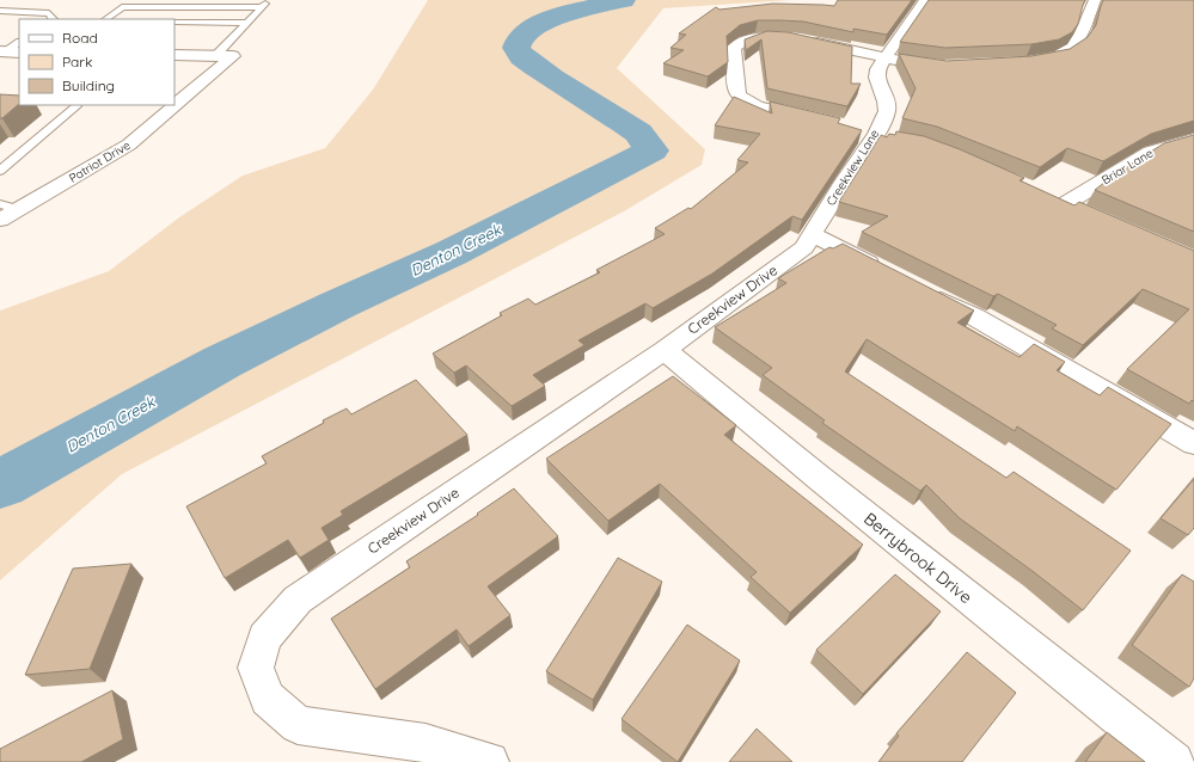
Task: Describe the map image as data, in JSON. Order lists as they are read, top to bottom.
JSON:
{
  "streets": {
    "street": [
      "Patriot Drive",
      "Briar Lane",
      "Creekview Lane",
      "Creekview Drive",
      "Berrybrook Drive"
    ]
  },
  "crossings": [
    ["Creekview Lane", "Creekview Drive"],
    ["Creekview Drive", "Berrybrook Drive"]
  ],
  "water": ["Denton Creek"],
  "legend": ["Road", "Park", "Building"]
}
